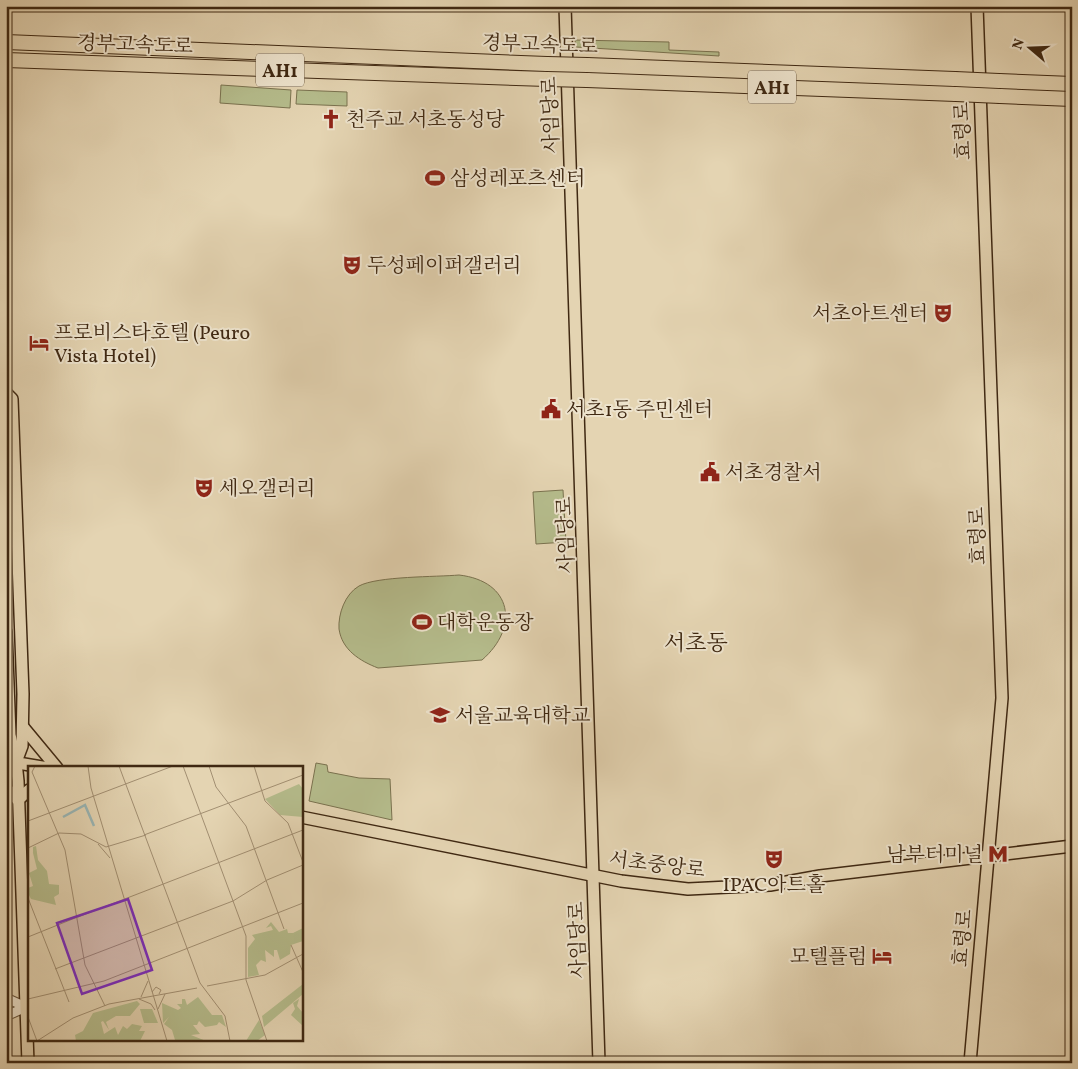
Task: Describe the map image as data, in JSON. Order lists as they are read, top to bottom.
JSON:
{
  "streets": {
    "highway": ["경부고속도로", "AH1"],
    "main road": ["사임당로", "효령로", "서초중앙로"]
  },
  "crossings": [
    ["사임당로", "서초중앙로"],
    ["효령로", "서초중앙로"]
  ],
  "districts": ["서초동"],
  "places": {
    "church": ["천주교 서초동성당"],
    "sports": ["삼성레포츠센터", "대학운동장"],
    "theatre": [
      "두성페이퍼갤러리",
      "서초아트센터",
      "세오갤러리",
      "IPAC아트홀"
    ],
    "hotel": ["프로비스타호텔 (Peuro Vista Hotel)", "모텔플럼"],
    "public building": ["서초1동 주민센터", "서초경찰서"],
    "school or university": ["서울교육대학교"],
    "metro station": ["남부터미널"]
  },
  "north": "left"
}
